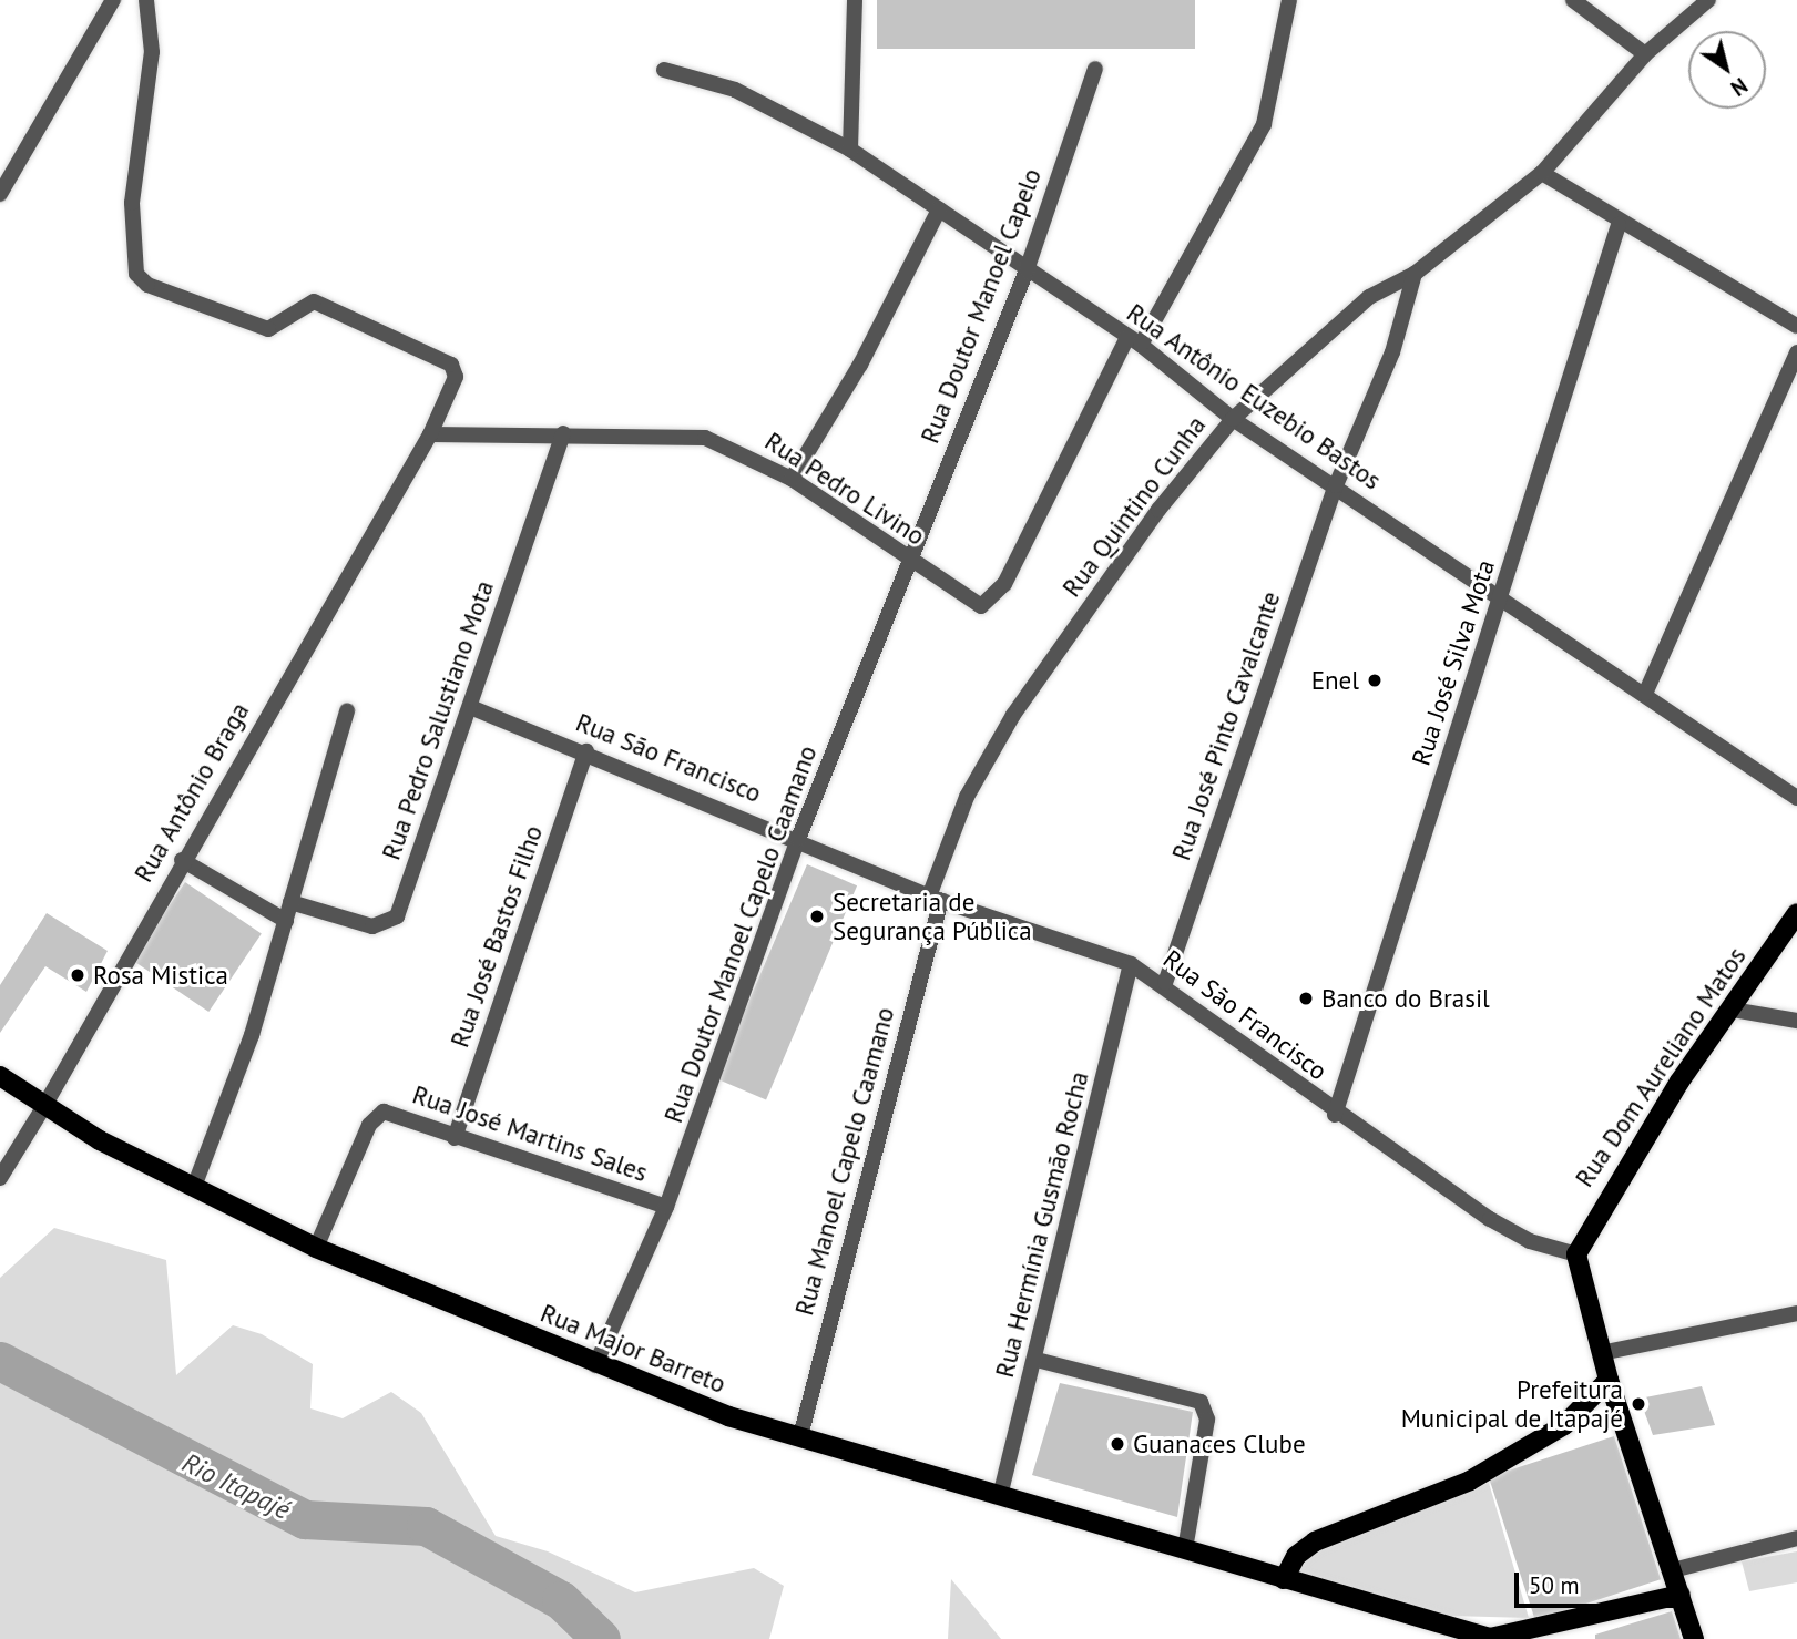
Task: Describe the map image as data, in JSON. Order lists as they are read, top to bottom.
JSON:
{
  "streets": {
    "main road": ["Rua Dom Aureliano Matos", "Rua Major Barreto"],
    "street": [
      "Rua Doutor Manoel Capelo",
      "Rua Antônio Euzebio Bastos",
      "Rua Pedro Livino",
      "Rua Quintino Cunha",
      "Rua José Silva Mota",
      "Rua Pedro Salustiano Mota",
      "Rua José Pinto Cavalcante",
      "Rua São Francisco",
      "Rua Antônio Braga",
      "Rua Doutor Manoel Capelo Caamano",
      "Rua José Bastos Filho",
      "Rua José Martins Sales",
      "Rua Manoel Capelo Caamano",
      "Rua Hermínia Gusmão Rocha"
    ]
  },
  "crossings": [
    ["Rua Doutor Manoel Capelo", "Rua Antônio Euzebio Bastos"],
    ["Rua Doutor Manoel Capelo", "Rua Pedro Livino"],
    ["Rua Doutor Manoel Capelo", "Rua Doutor Manoel Capelo Caamano"],
    ["Rua Antônio Euzebio Bastos", "Rua Pedro Livino"],
    ["Rua Antônio Euzebio Bastos", "Rua Quintino Cunha"],
    ["Rua Antônio Euzebio Bastos", "Rua José Silva Mota"],
    ["Rua Antônio Euzebio Bastos", "Rua José Pinto Cavalcante"],
    ["Rua Pedro Livino", "Rua Pedro Salustiano Mota"],
    ["Rua Pedro Livino", "Rua Antônio Braga"],
    ["Rua Pedro Livino", "Rua Doutor Manoel Capelo Caamano"],
    ["Rua Quintino Cunha", "Rua José Pinto Cavalcante"],
    ["Rua Quintino Cunha", "Rua São Francisco"],
    ["Rua Quintino Cunha", "Rua Manoel Capelo Caamano"],
    ["Rua José Silva Mota", "Rua São Francisco"],
    ["Rua Pedro Salustiano Mota", "Rua São Francisco"],
    ["Rua José Pinto Cavalcante", "Rua São Francisco"],
    ["Rua São Francisco", "Rua Doutor Manoel Capelo Caamano"],
    ["Rua São Francisco", "Rua José Bastos Filho"],
    ["Rua São Francisco", "Rua Dom Aureliano Matos"],
    ["Rua São Francisco", "Rua Manoel Capelo Caamano"],
    ["Rua São Francisco", "Rua Hermínia Gusmão Rocha"],
    ["Rua Antônio Braga", "Rua Major Barreto"],
    ["Rua Doutor Manoel Capelo Caamano", "Rua José Martins Sales"],
    ["Rua Doutor Manoel Capelo Caamano", "Rua Major Barreto"],
    ["Rua José Bastos Filho", "Rua José Martins Sales"],
    ["Rua José Martins Sales", "Rua Major Barreto"],
    ["Rua Manoel Capelo Caamano", "Rua Major Barreto"],
    ["Rua Hermínia Gusmão Rocha", "Rua Major Barreto"]
  ],
  "water": ["Rio Itapajé"],
  "places": [
    "Enel",
    "Secretaria de Segurança Pública",
    "Rosa Mistica",
    "Banco do Brasil",
    "Prefeitura Municipal de Itapajé",
    "Guanaces Clube"
  ],
  "scale_bar": "50 m",
  "north": "bottom right"
}
